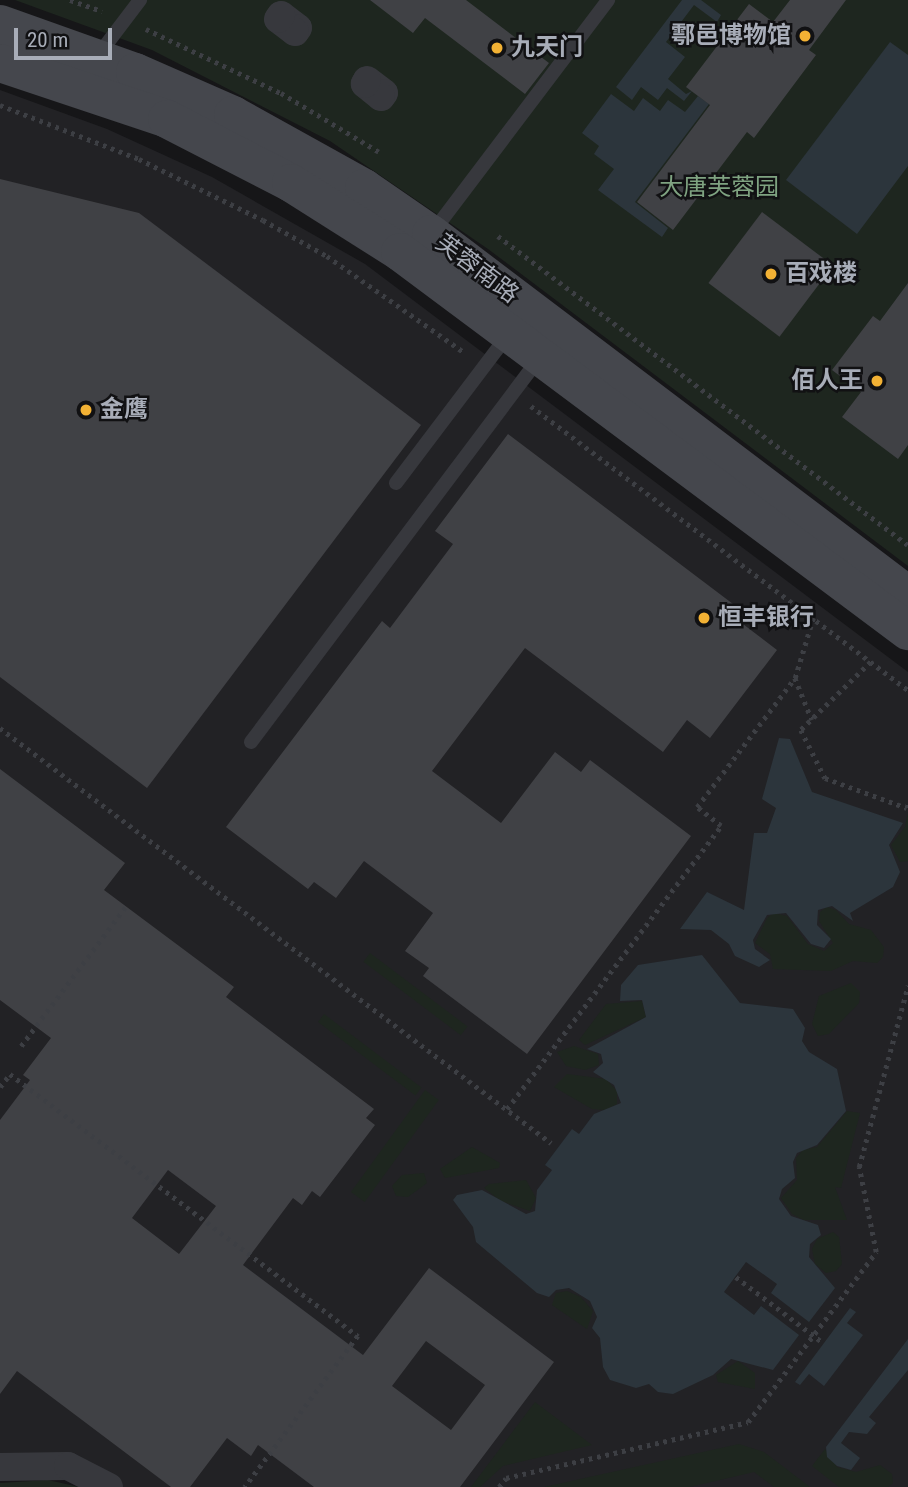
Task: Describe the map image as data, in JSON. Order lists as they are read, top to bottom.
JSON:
{
  "streets": {
    "main road": ["芙蓉南路"]
  },
  "parks": ["大唐芙蓉园"],
  "places": [
    "鄠邑博物馆",
    "九天门",
    "百戏楼",
    "佰人王",
    "金鹰",
    "恒丰银行"
  ],
  "scale_bar": "20 m"
}
